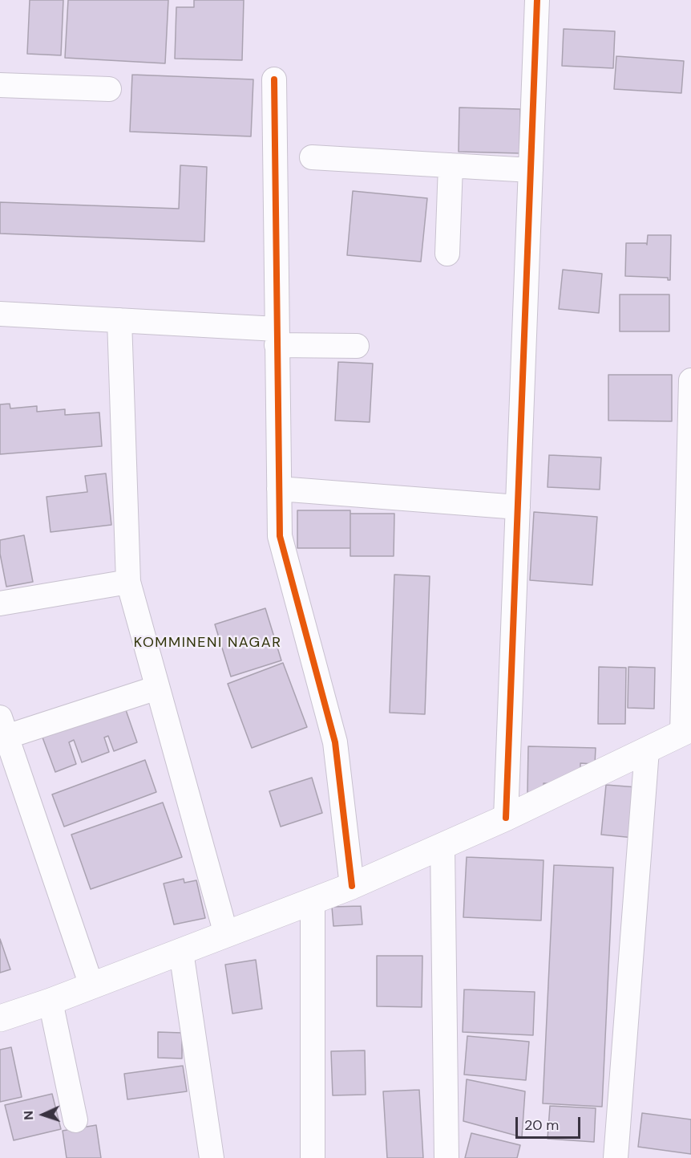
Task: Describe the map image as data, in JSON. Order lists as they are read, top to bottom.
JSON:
{
  "districts": ["KOMMINENI NAGAR"],
  "scale_bar": "20 m",
  "north": "left"
}
